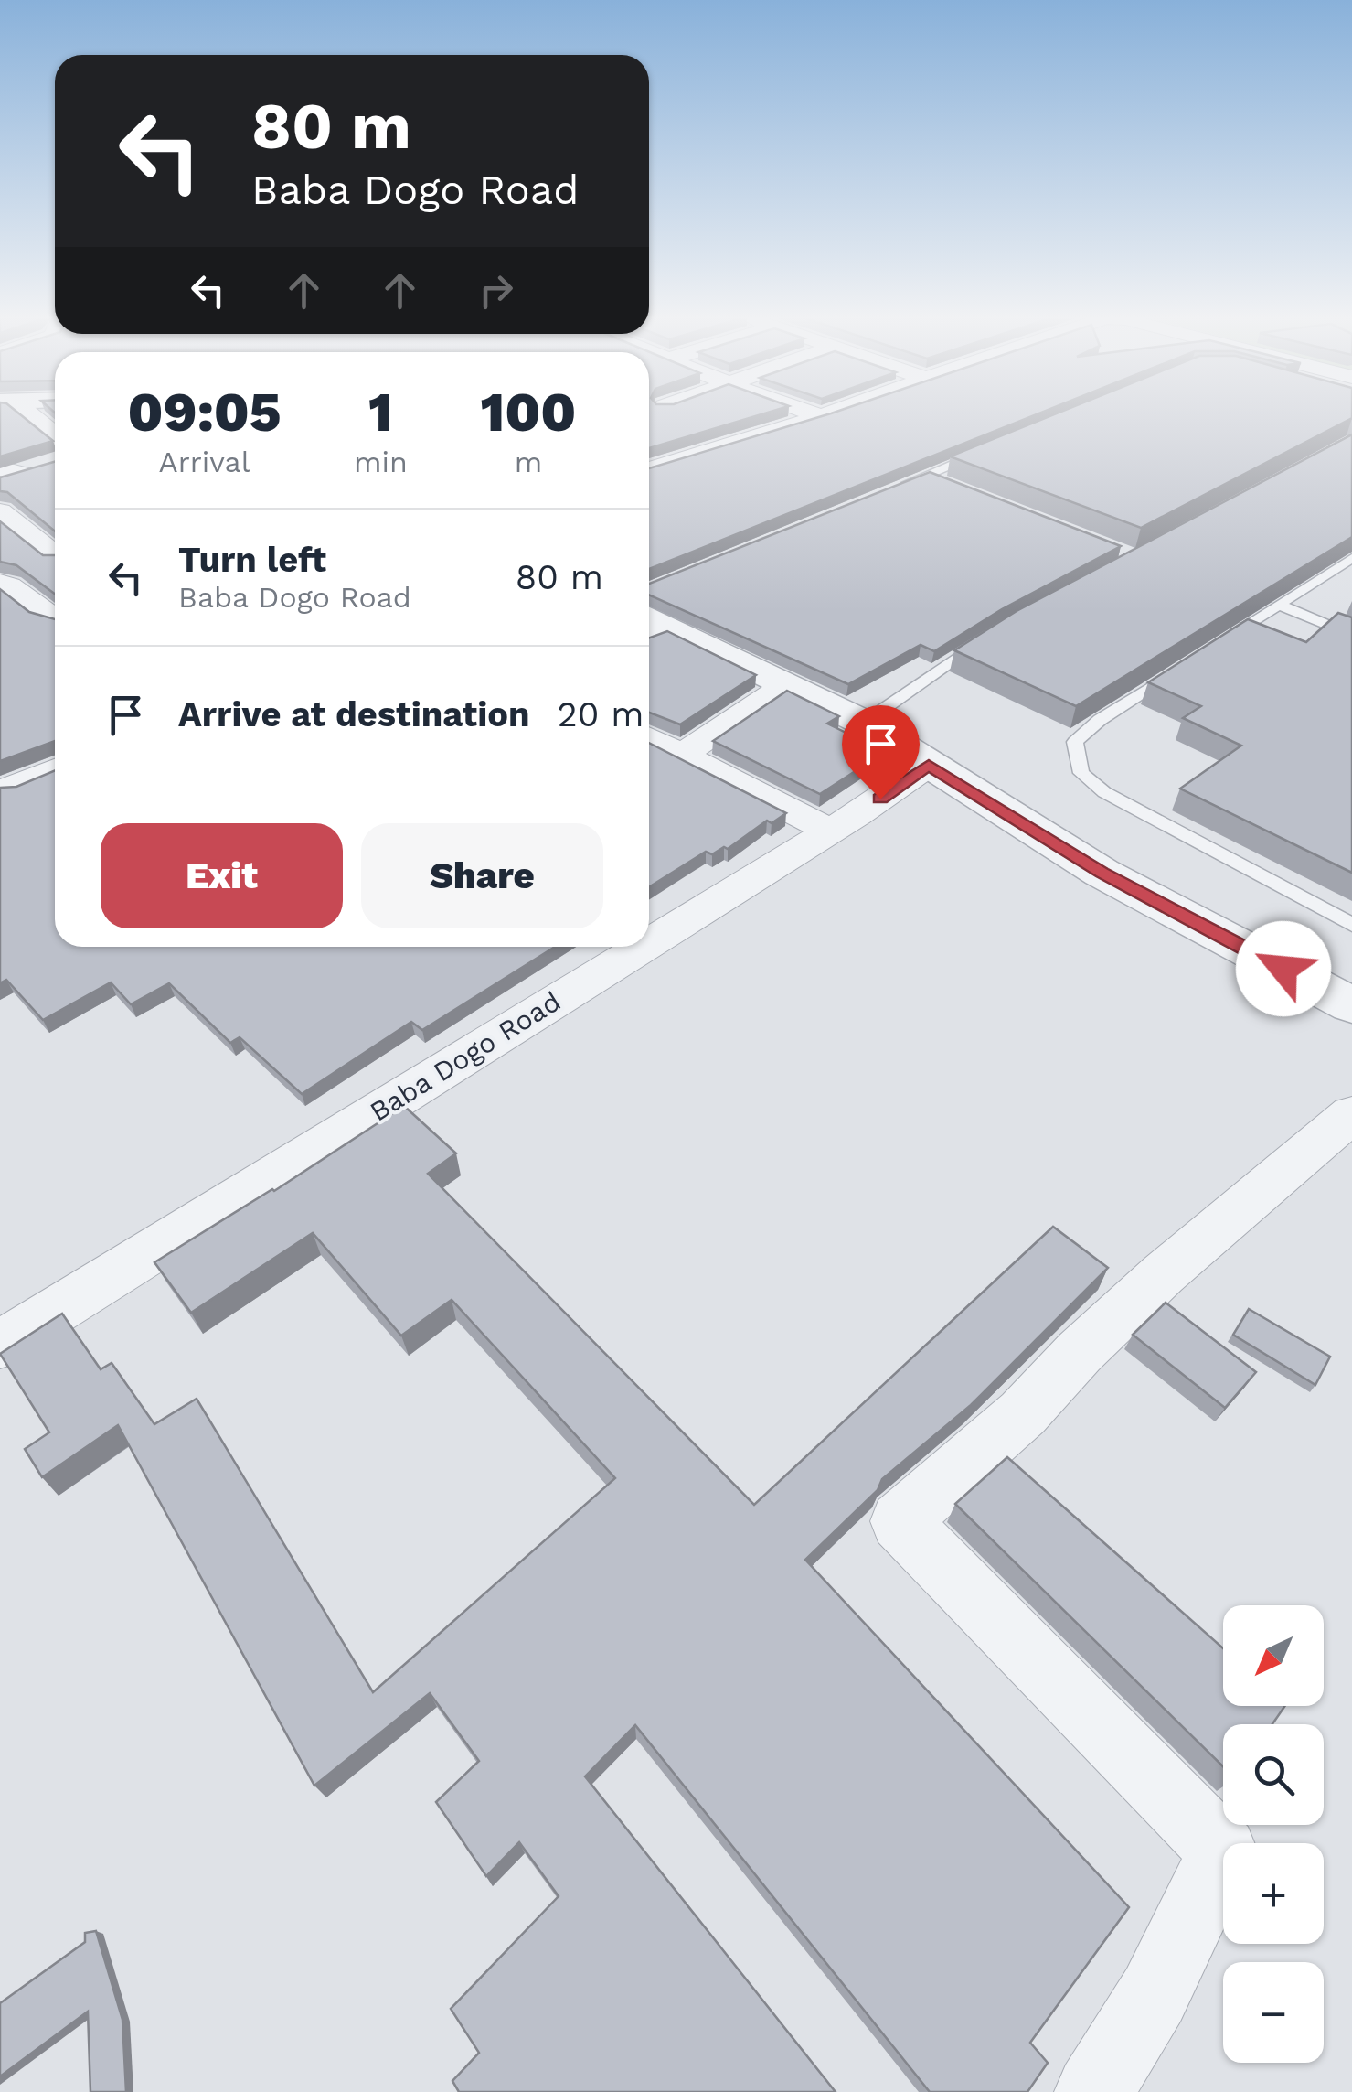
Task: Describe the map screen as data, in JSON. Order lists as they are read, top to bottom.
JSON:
{
  "streets": {
    "street": ["Baba Dogo Road"]
  },
  "north": "bottom left",
  "page": {
    "turn": ["80 m", "Baba Dogo Road"],
    "eta": [
      "09:05",
      "Arrival",
      "1",
      "min",
      "100",
      "m"
    ],
    "list": [
      {
        "name": "Turn left",
        "note": "Baba Dogo Road",
        "value": "80 m"
      },
      {
        "name": "Arrive at destination",
        "value": "20 m"
      }
    ],
    "buttons": ["Exit", "Share"],
    "map_buttons": ["+", "−"]
  }
}
